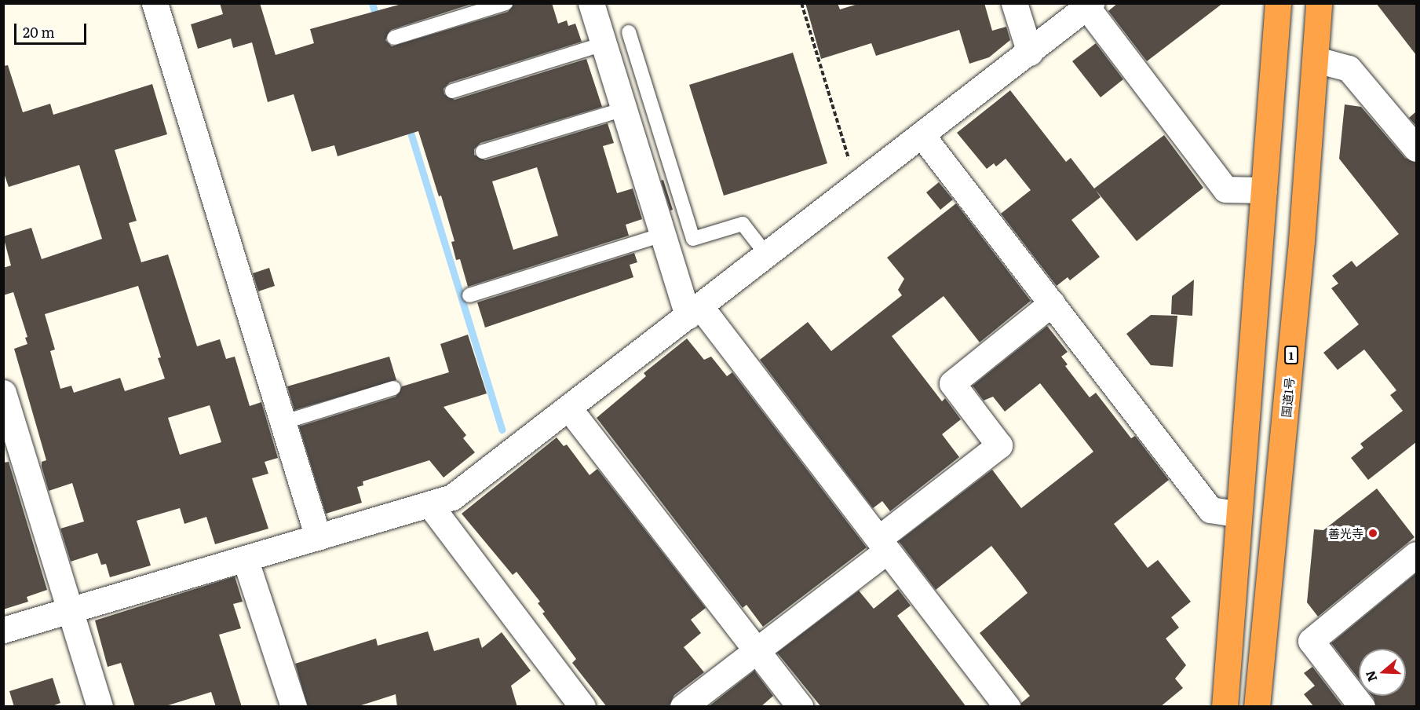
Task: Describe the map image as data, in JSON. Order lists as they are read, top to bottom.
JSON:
{
  "streets": {
    "highway": ["1", "国道1号"]
  },
  "places": ["善光寺"],
  "scale_bar": "20 m",
  "north": "left"
}
